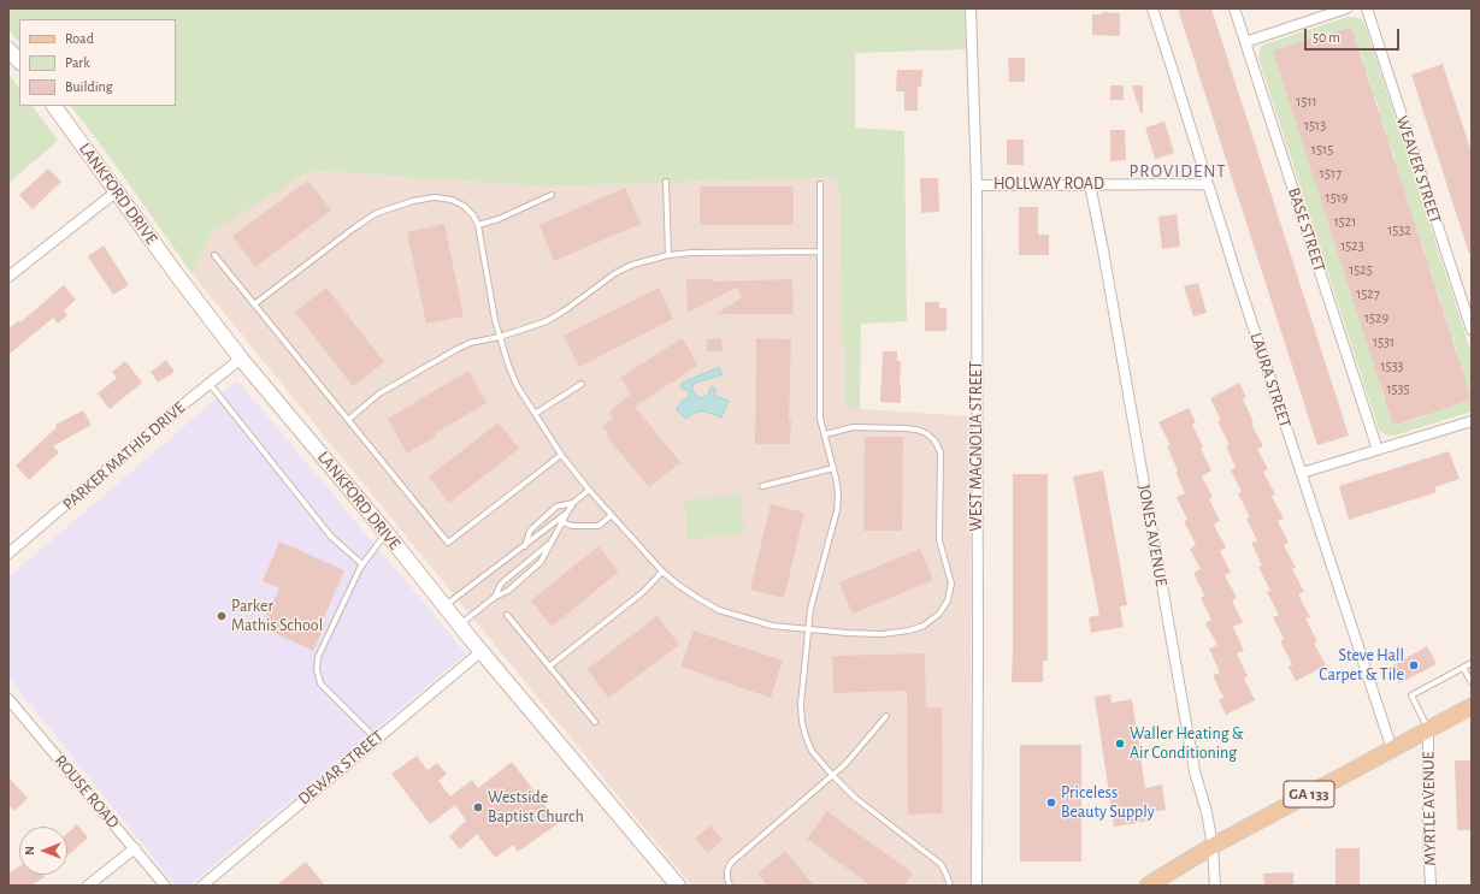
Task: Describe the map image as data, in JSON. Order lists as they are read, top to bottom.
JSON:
{
  "streets": {
    "main road": ["LANKFORD DRIVE", "GA 133"],
    "street": [
      "WEAVER STREET",
      "HOLLWAY ROAD",
      "BASE STREET",
      "LAURA STREET",
      "WEST MAGNOLIA STREET",
      "PARKER MATHIS DRIVE",
      "JONES AVENUE",
      "DEWAR STREET",
      "ROUSE ROAD",
      "MYRTLE AVENUE"
    ]
  },
  "crossings": [
    ["HOLLWAY ROAD", "LAURA STREET"],
    ["HOLLWAY ROAD", "WEST MAGNOLIA STREET"],
    ["HOLLWAY ROAD", "JONES AVENUE"],
    ["LANKFORD DRIVE", "PARKER MATHIS DRIVE"],
    ["LANKFORD DRIVE", "DEWAR STREET"],
    ["LAURA STREET", "GA 133"],
    ["JONES AVENUE", "GA 133"],
    ["GA 133", "MYRTLE AVENUE"]
  ],
  "districts": ["PROVIDENT"],
  "places": [
    "Parker Mathis School",
    "Steve Hall Carpet & Tile",
    "Waller Heating & Air Conditioning",
    "Priceless Beauty Supply",
    "Westside Baptist Church"
  ],
  "house_numbers": [
    "1511",
    "1513",
    "1515",
    "1517",
    "1519",
    "1521",
    "1532",
    "1523",
    "1525",
    "1527",
    "1529",
    "1531",
    "1533",
    "1535"
  ],
  "legend": ["Road", "Park", "Building"],
  "scale_bar": "50 m",
  "north": "left"
}
